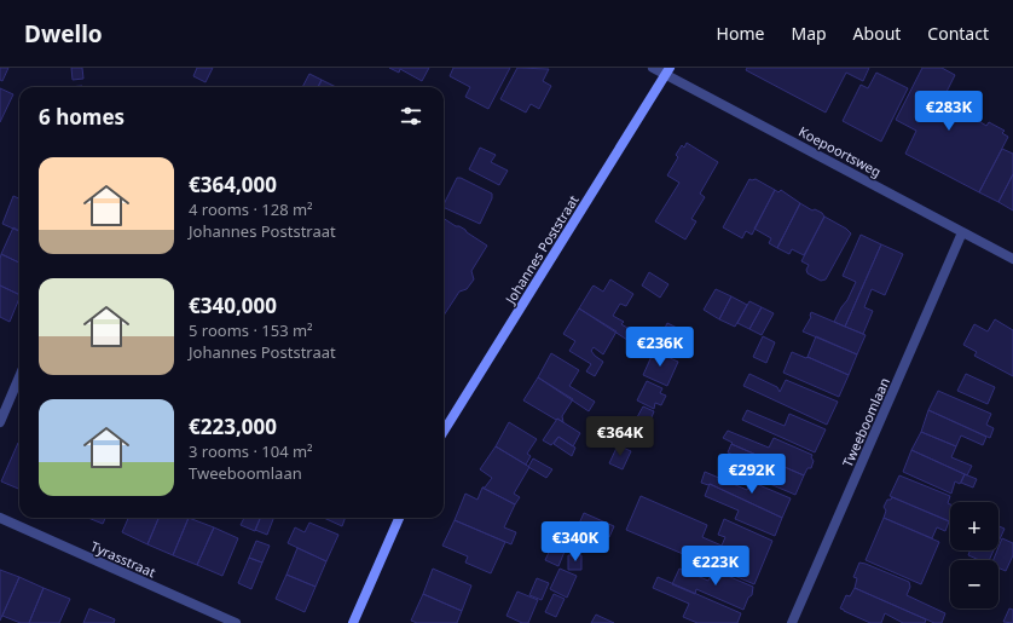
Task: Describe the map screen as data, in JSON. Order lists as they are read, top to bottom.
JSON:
{
  "streets": {
    "street": [
      "Koepoortsweg",
      "Johannes Poststraat",
      "Tweeboomlaan",
      "Tyrasstraat"
    ]
  },
  "crossings": [
    ["Koepoortsweg", "Johannes Poststraat"],
    ["Koepoortsweg", "Tweeboomlaan"]
  ],
  "page": {
    "header": "Dwello",
    "nav": [
      "Home",
      "Map",
      "About",
      "Contact"
    ],
    "heading": "6 homes",
    "price": [
      "€283K",
      "€236K",
      "€364K",
      "€292K",
      "€340K",
      "€223K"
    ],
    "list": [
      {
        "name": "€364,000",
        "note": "4 rooms · 128 m² · Johannes Poststraat"
      },
      {
        "name": "€340,000",
        "note": "5 rooms · 153 m² · Johannes Poststraat"
      },
      {
        "name": "€223,000",
        "note": "3 rooms · 104 m² · Tweeboomlaan"
      }
    ],
    "map_buttons": ["+", "−"]
  }
}
